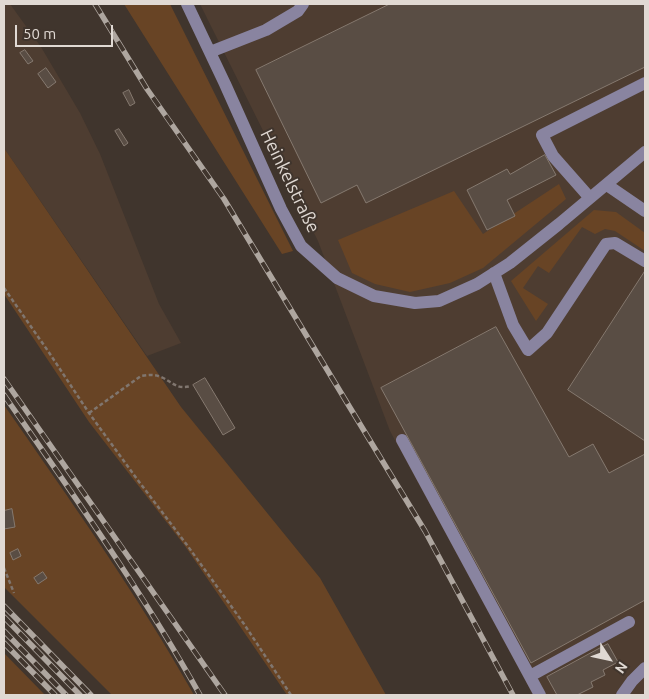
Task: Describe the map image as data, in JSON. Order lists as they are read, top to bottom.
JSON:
{
  "streets": {
    "street": ["Heinkelstraße"]
  },
  "scale_bar": "50 m",
  "north": "bottom right"
}
